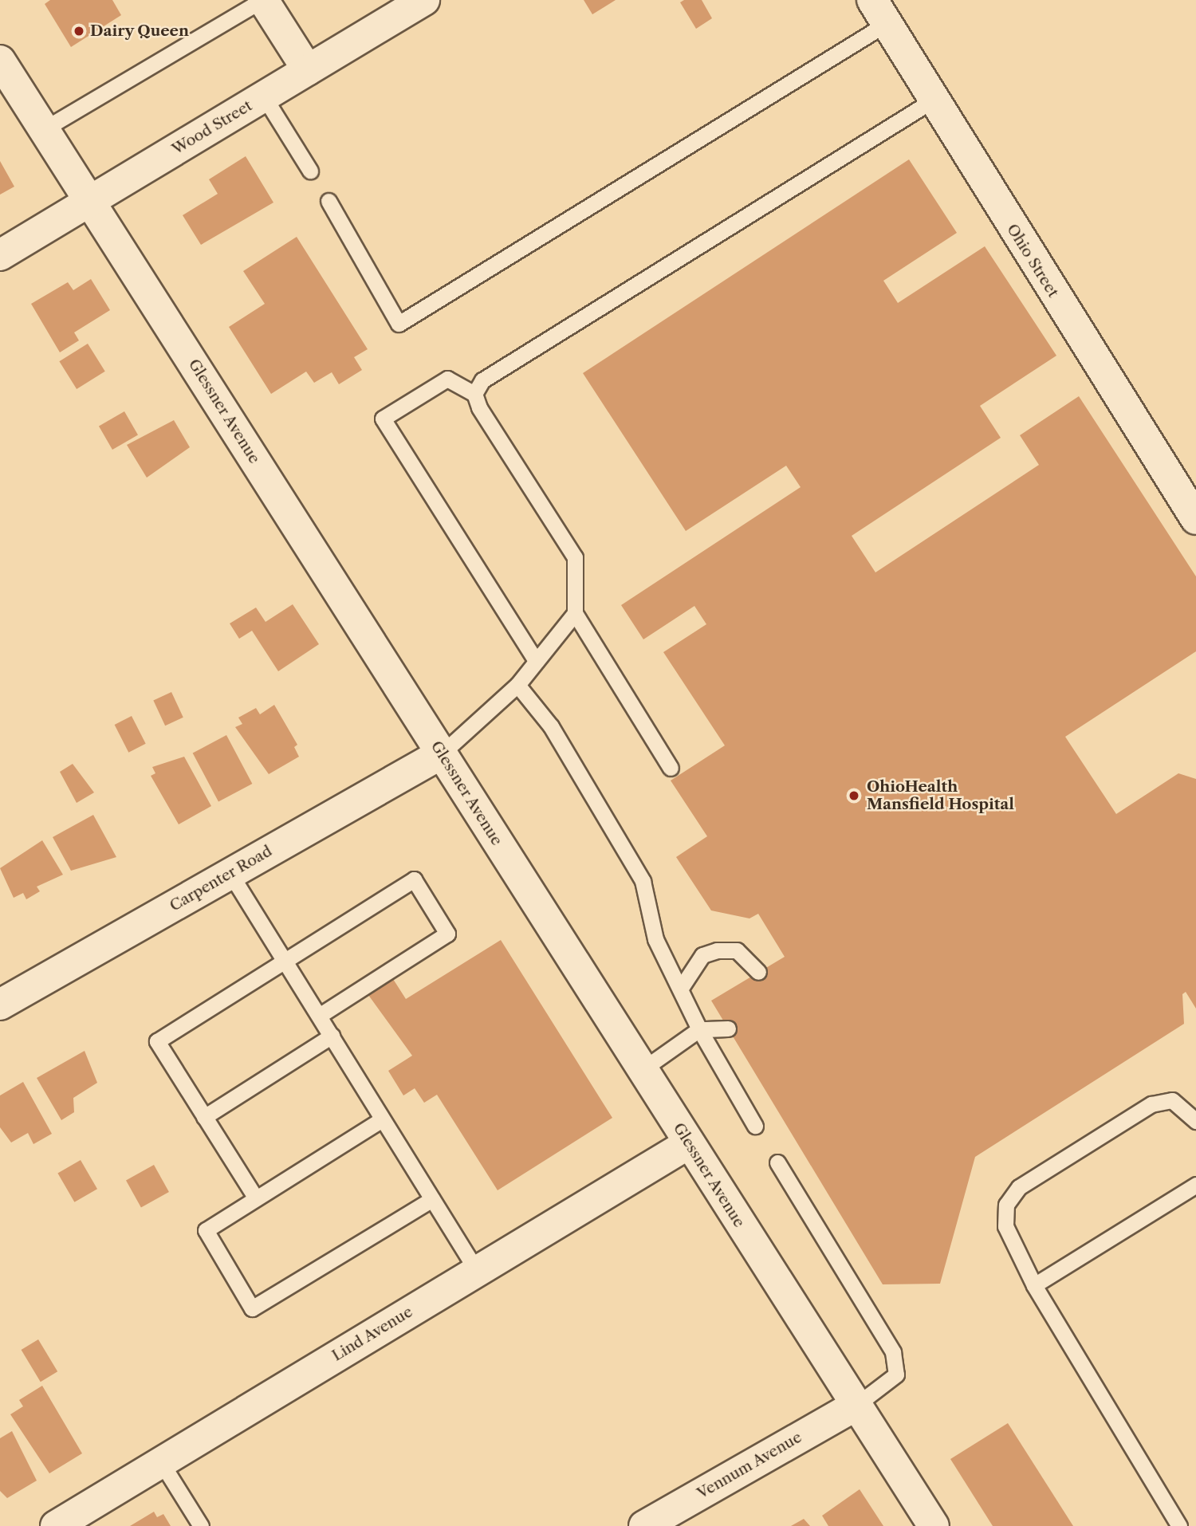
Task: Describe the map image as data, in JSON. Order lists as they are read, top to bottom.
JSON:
{
  "streets": {
    "street": [
      "Wood Street",
      "Ohio Street",
      "Glessner Avenue",
      "Carpenter Road",
      "Lind Avenue",
      "Vennum Avenue"
    ]
  },
  "crossings": [
    ["Wood Street", "Glessner Avenue"],
    ["Glessner Avenue", "Carpenter Road"],
    ["Glessner Avenue", "Lind Avenue"],
    ["Glessner Avenue", "Vennum Avenue"]
  ],
  "places": ["Dairy Queen", "OhioHealth Mansfield Hospital"]
}
